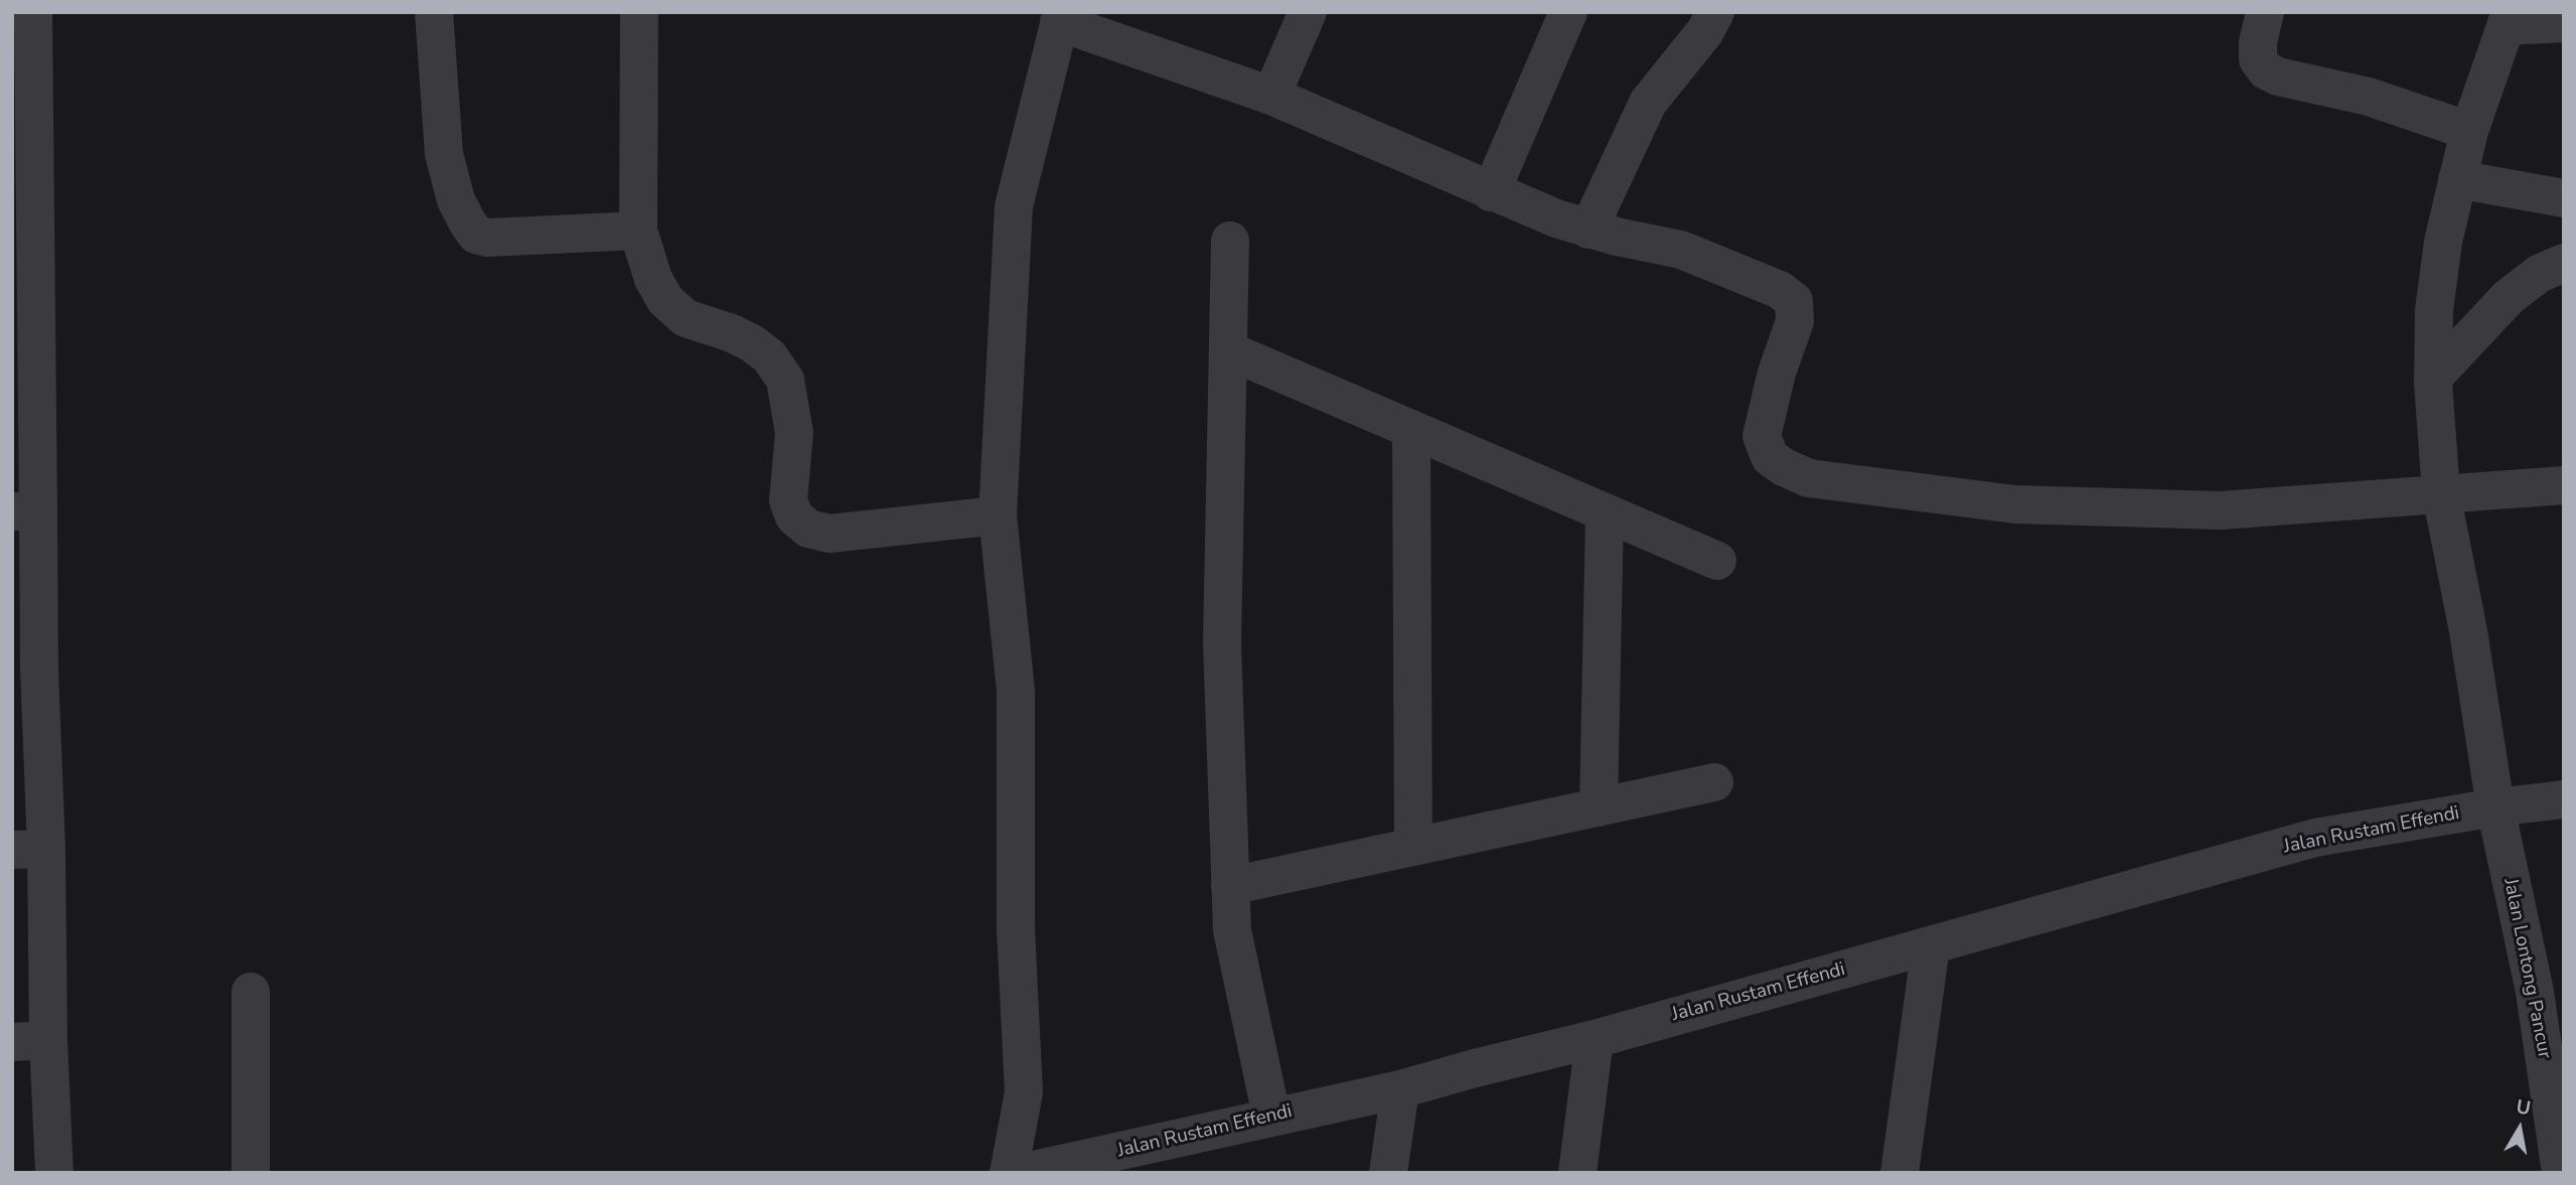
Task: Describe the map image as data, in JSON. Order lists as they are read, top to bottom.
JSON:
{
  "streets": {
    "street": ["Jalan Rustam Effendi", "Jalan Lontong Pancur"]
  },
  "crossings": [
    ["Jalan Rustam Effendi", "Jalan Lontong Pancur"]
  ],
  "north": "top"
}
